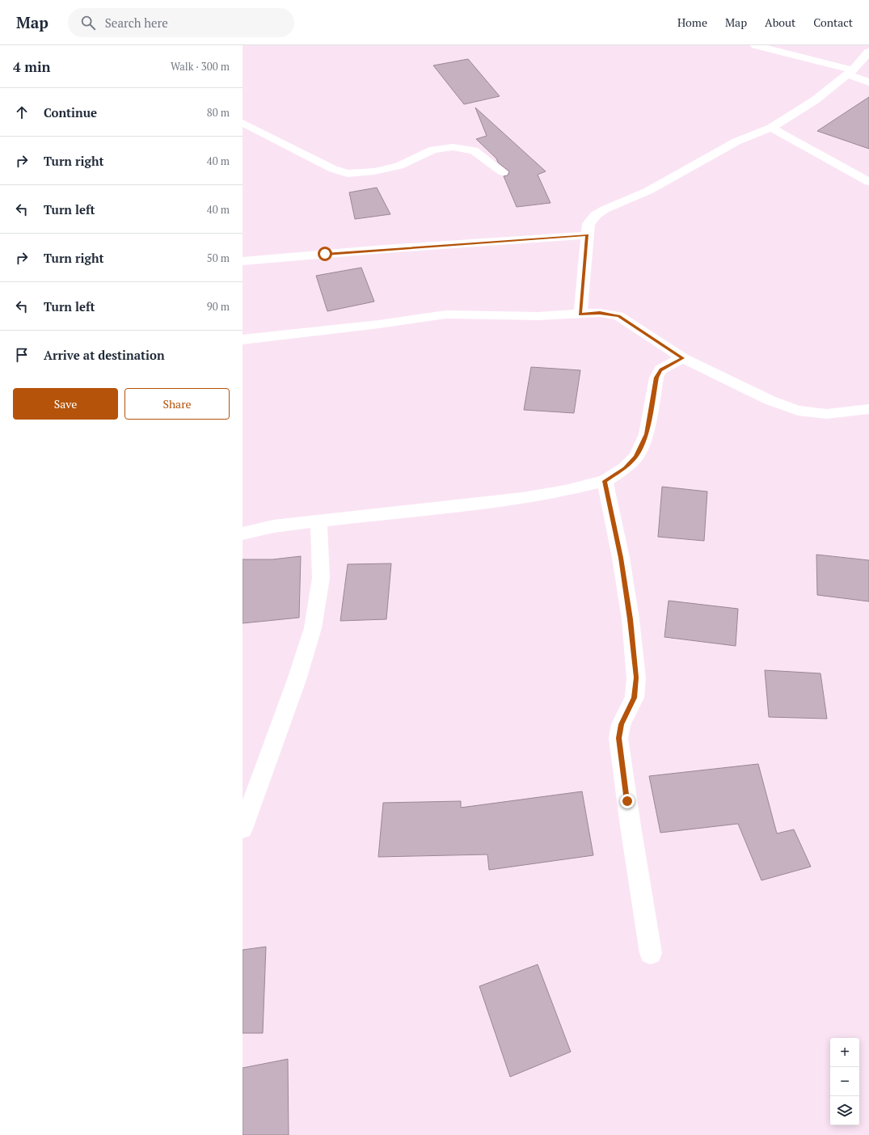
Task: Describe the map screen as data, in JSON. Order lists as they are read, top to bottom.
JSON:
{
  "page": {
    "header": "Map",
    "search": "Search here",
    "nav": [
      "Home",
      "Map",
      "About",
      "Contact"
    ],
    "heading": ["4 min", "Walk · 300 m"],
    "list": [
      ["Continue", "80 m"],
      ["Turn right", "40 m"],
      ["Turn left", "40 m"],
      ["Turn right", "50 m"],
      ["Turn left", "90 m"],
      "Arrive at destination"
    ],
    "buttons": ["Save", "Share"],
    "map_buttons": ["+", "−"]
  }
}
